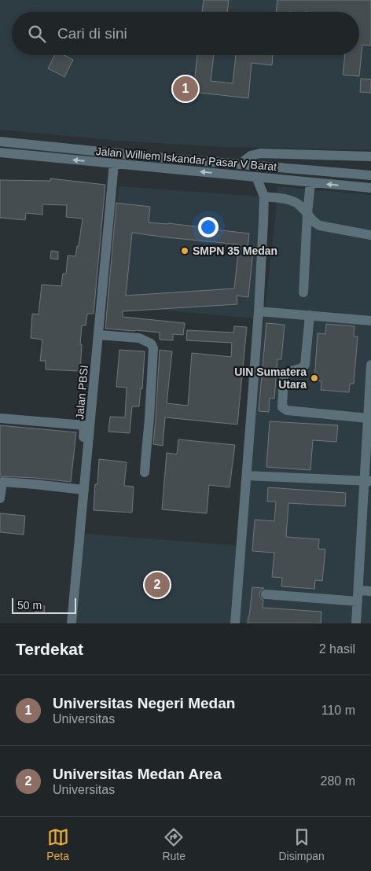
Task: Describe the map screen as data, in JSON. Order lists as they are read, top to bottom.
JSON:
{
  "streets": {
    "street": ["Jalan Williem Iskandar Pasar V Barat", "Jalan PBSI"]
  },
  "crossings": [
    ["Jalan Williem Iskandar Pasar V Barat", "Jalan PBSI"]
  ],
  "places": ["SMPN 35 Medan", "UIN Sumatera Utara"],
  "scale_bar": "50 m",
  "page": {
    "search": "Cari di sini",
    "pins": ["1", "2"],
    "scale": "50 m",
    "heading": ["Terdekat", "2 hasil"],
    "list": [
      {
        "mark": "1",
        "name": "Universitas Negeri Medan",
        "note": "Universitas",
        "value": "110 m"
      },
      {
        "mark": "2",
        "name": "Universitas Medan Area",
        "note": "Universitas",
        "value": "280 m"
      }
    ],
    "nav": ["Peta", "Rute", "Disimpan"]
  }
}
